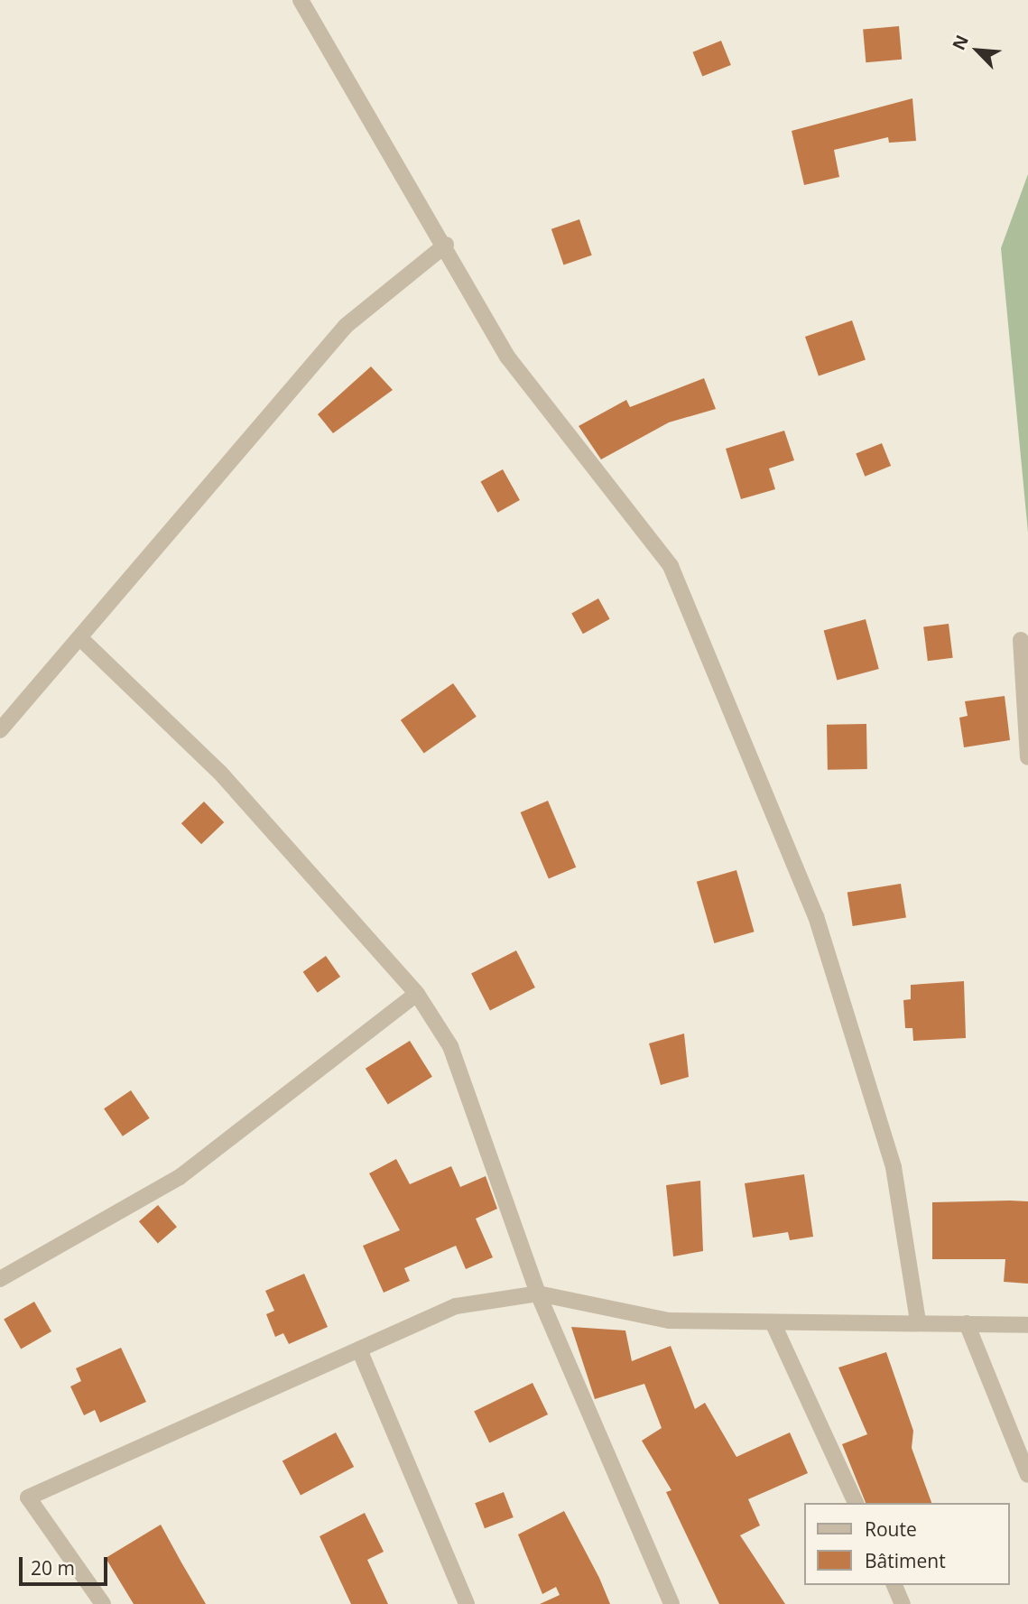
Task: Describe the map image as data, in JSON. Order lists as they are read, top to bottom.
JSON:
{
  "legend": ["Route", "Bâtiment"],
  "scale_bar": "20 m",
  "north": "top left"
}
